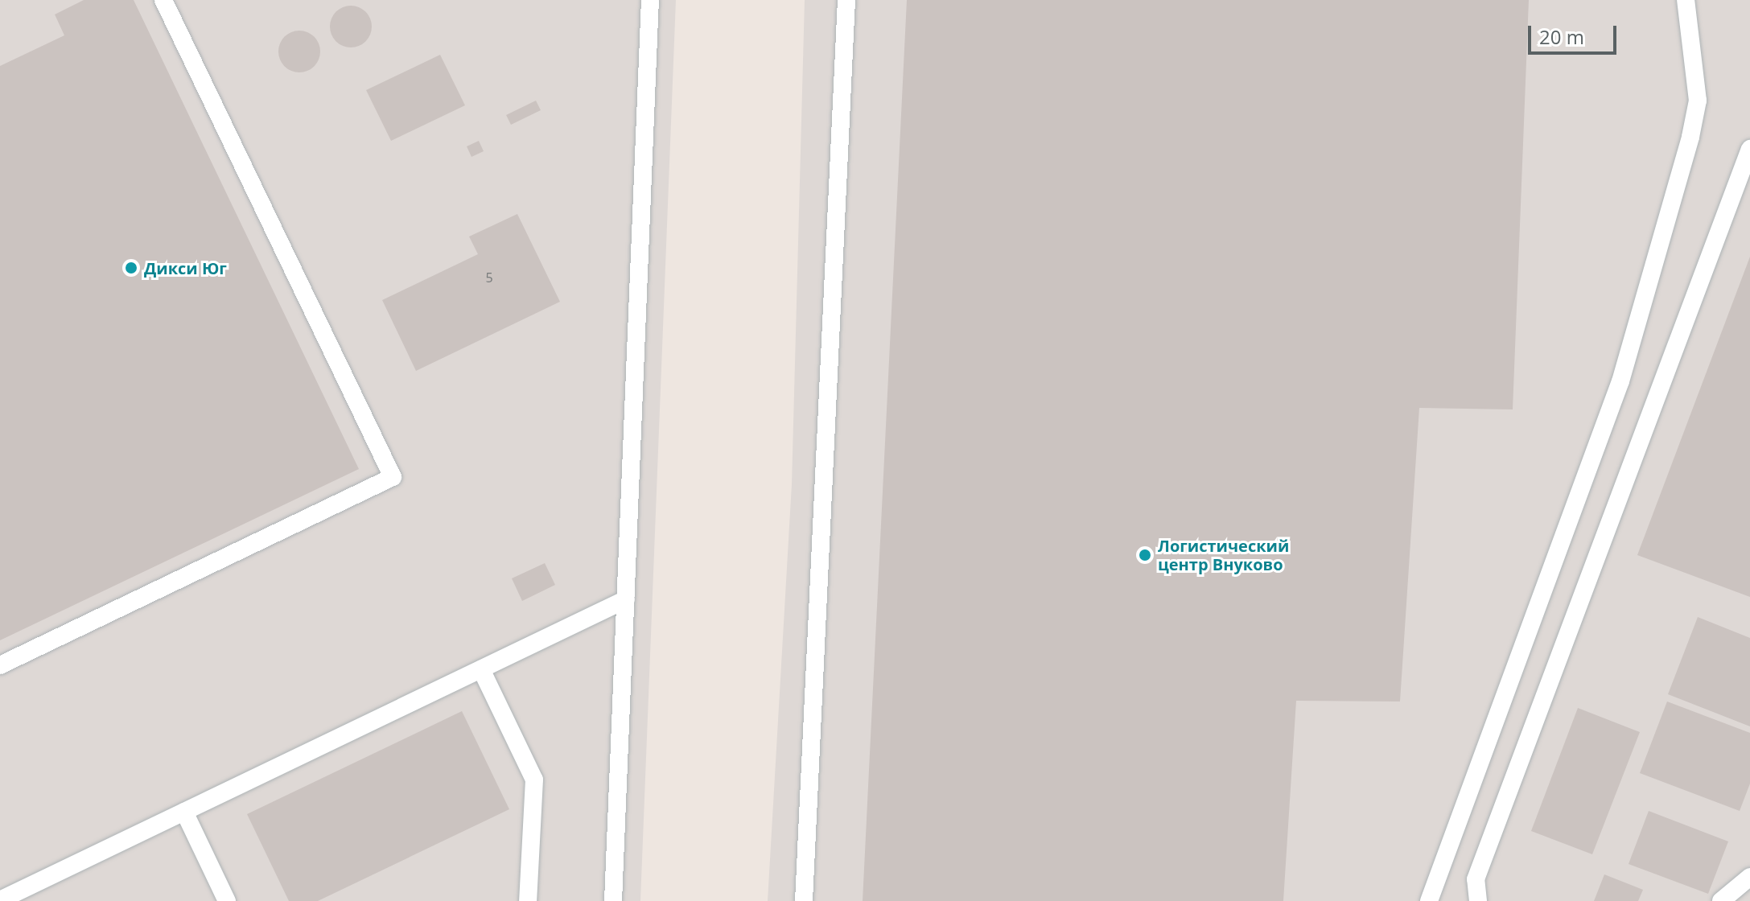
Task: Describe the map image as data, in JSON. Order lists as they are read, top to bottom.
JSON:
{
  "places": ["Дикси Юг", "Логистический центр Внуково"],
  "house_numbers": ["5"],
  "scale_bar": "20 m"
}
